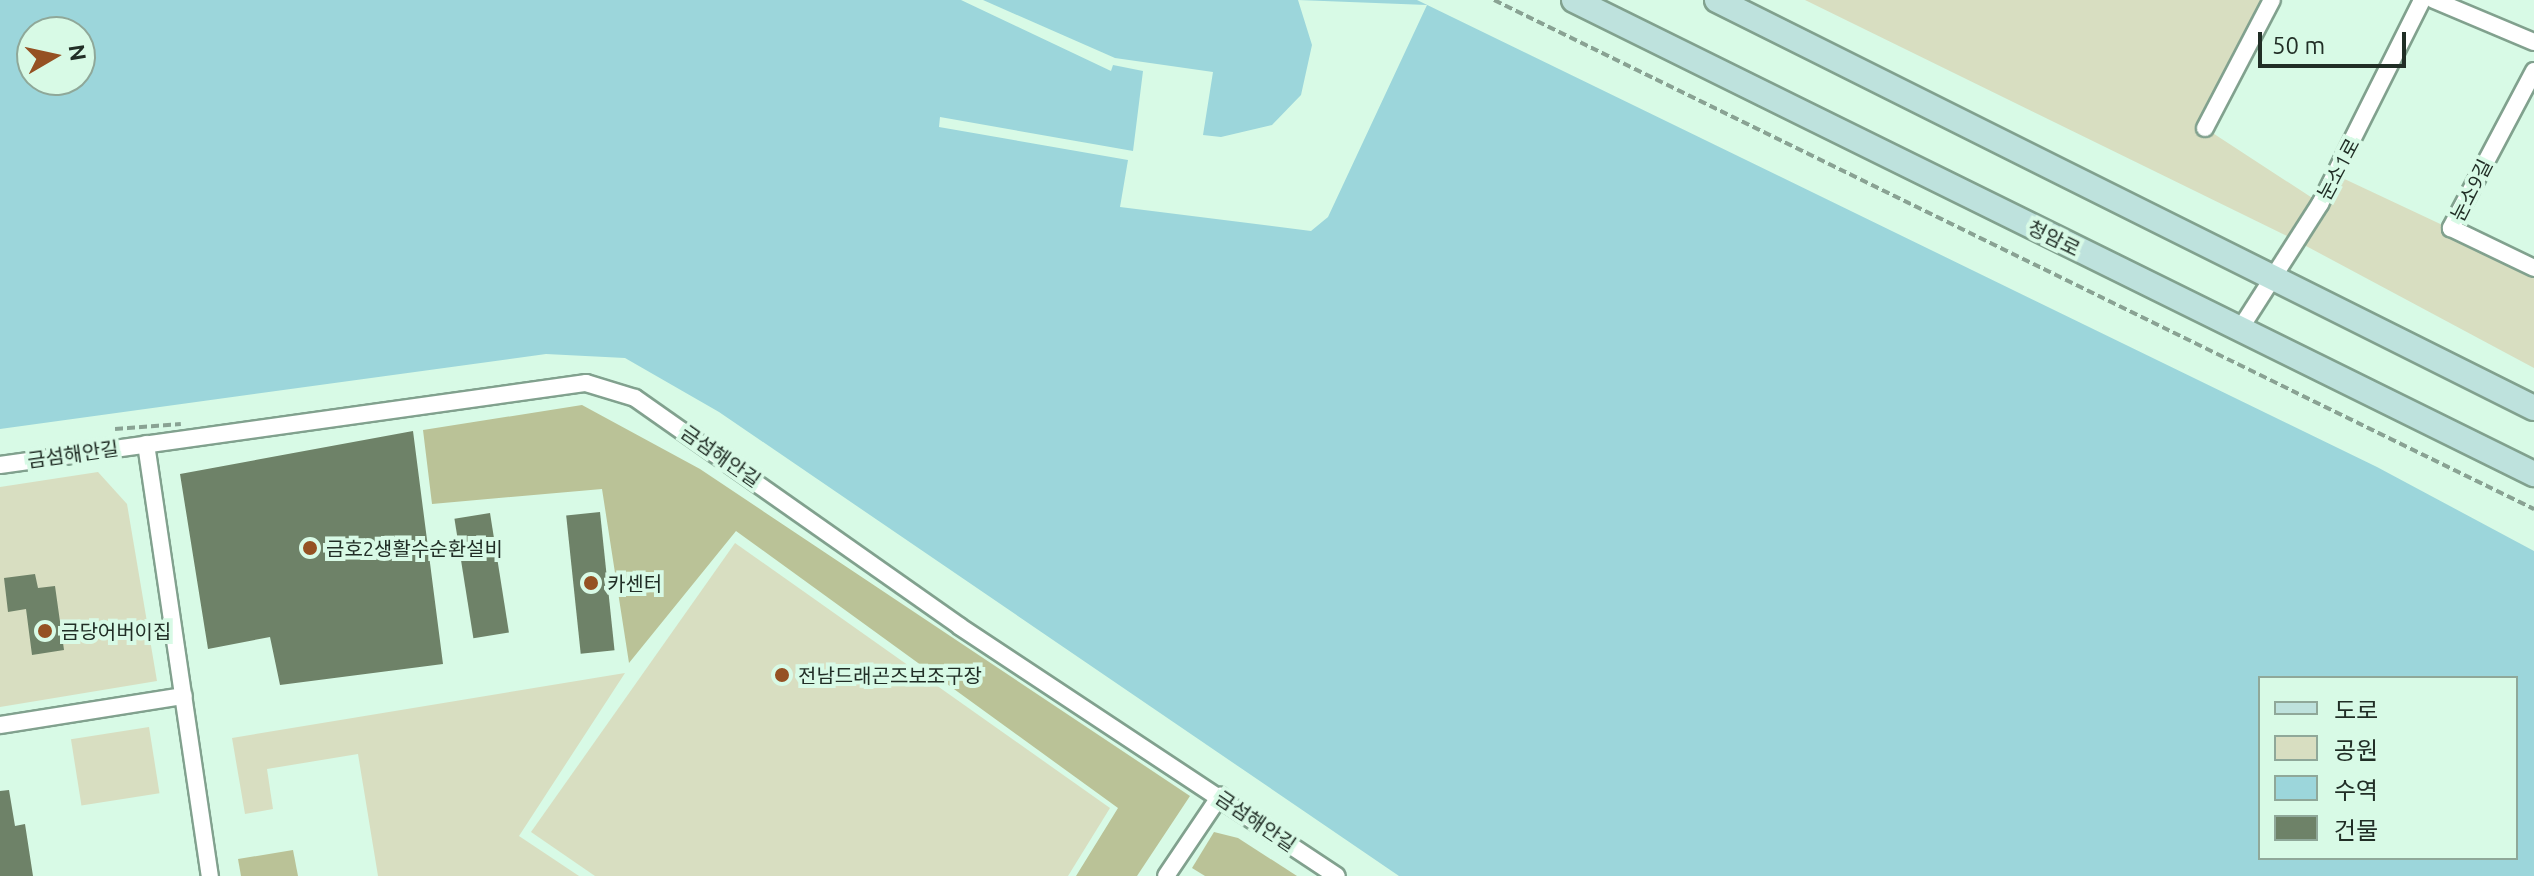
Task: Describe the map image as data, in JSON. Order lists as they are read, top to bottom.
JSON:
{
  "streets": {
    "main road": ["청암로"],
    "street": ["눈소1로", "눈소9길", "금섬해안길"]
  },
  "crossings": [
    ["눈소1로", "청암로"]
  ],
  "places": [
    "금호2생활수순환설비",
    "카센터",
    "금당어버이집",
    "전남드래곤즈보조구장"
  ],
  "legend": [
    "도로",
    "공원",
    "수역",
    "건물"
  ],
  "scale_bar": "50 m",
  "north": "right"
}
